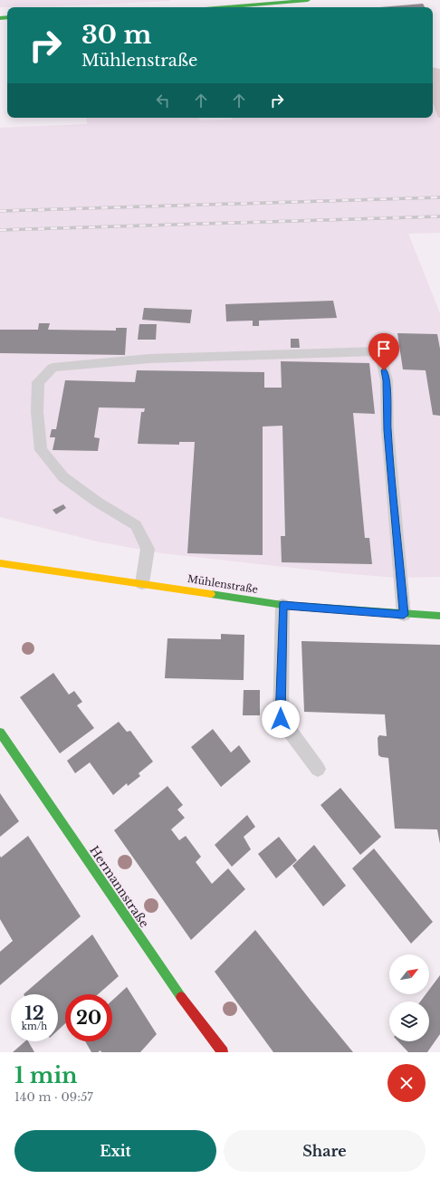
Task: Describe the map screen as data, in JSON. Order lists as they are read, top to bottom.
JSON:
{
  "streets": {
    "street": ["Mühlenstraße", "Hermannstraße"]
  },
  "north": "top right",
  "page": {
    "turn": ["30 m", "Mühlenstraße"],
    "speed": "12 km/h",
    "limit": "20",
    "heading": ["1 min", "140 m · 09:57"],
    "buttons": ["Exit", "Share"]
  }
}
